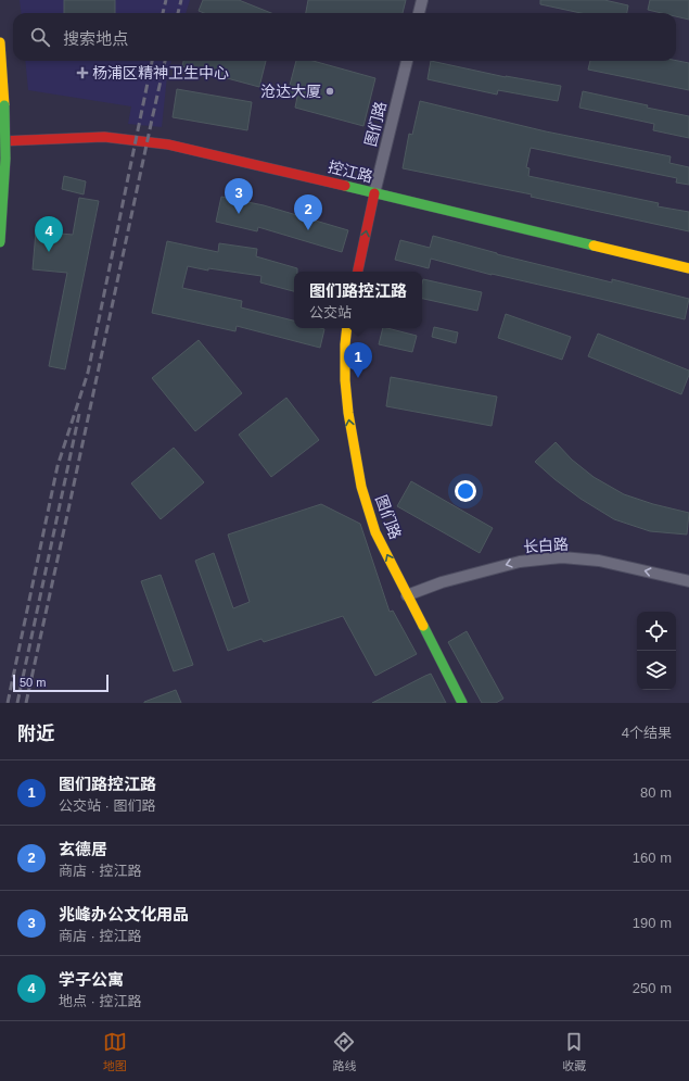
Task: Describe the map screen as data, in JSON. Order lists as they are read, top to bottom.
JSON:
{
  "streets": {
    "main road": ["图们路", "控江路"],
    "street": ["长白路"]
  },
  "crossings": [
    ["图们路", "控江路"],
    ["图们路", "长白路"]
  ],
  "one_way": ["图们路", "长白路"],
  "places": {
    "health": ["杨浦区精神卫生中心"],
    "other": ["沧达大厦"]
  },
  "scale_bar": "50 m",
  "page": {
    "search": "搜索地点",
    "pins": [
      "3",
      "2",
      "4",
      "1"
    ],
    "popup": ["图们路控江路", "公交站"],
    "scale": "50 m",
    "heading": ["附近", "4个结果"],
    "list": [
      {
        "mark": "1",
        "name": "图们路控江路",
        "note": "公交站 · 图们路",
        "value": "80 m"
      },
      {
        "mark": "2",
        "name": "玄德居",
        "note": "商店 · 控江路",
        "value": "160 m"
      },
      {
        "mark": "3",
        "name": "兆峰办公文化用品",
        "note": "商店 · 控江路",
        "value": "190 m"
      },
      {
        "mark": "4",
        "name": "学子公寓",
        "note": "地点 · 控江路",
        "value": "250 m"
      }
    ],
    "nav": ["地图", "路线", "收藏"]
  }
}
